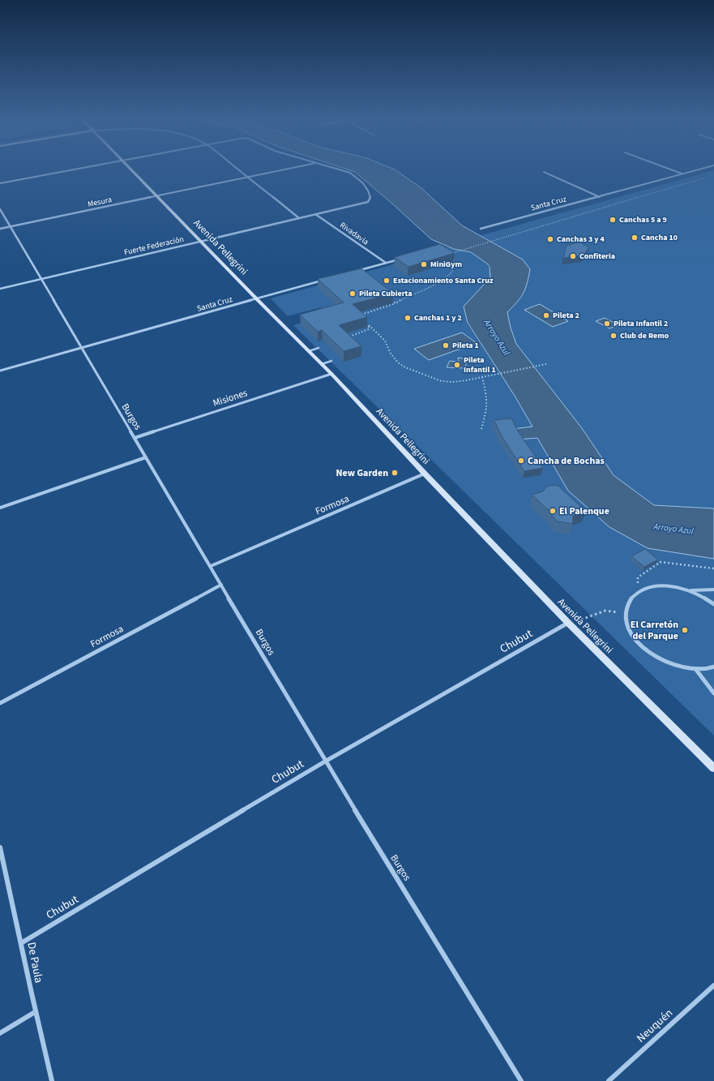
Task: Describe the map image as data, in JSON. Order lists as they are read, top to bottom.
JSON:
{
  "streets": {
    "main road": ["Avenida Pellegrini"],
    "street": [
      "Mesura",
      "Santa Cruz",
      "Rivadavia",
      "Fuerte Federación",
      "Misiones",
      "Burgos",
      "Formosa",
      "Chubut",
      "De Paula",
      "Neuquén"
    ]
  },
  "crossings": [
    ["Mesura", "Avenida Pellegrini"],
    ["Mesura", "Burgos"],
    ["Santa Cruz", "Avenida Pellegrini"],
    ["Santa Cruz", "Burgos"],
    ["Rivadavia", "Fuerte Federación"],
    ["Fuerte Federación", "Avenida Pellegrini"],
    ["Fuerte Federación", "Burgos"],
    ["Avenida Pellegrini", "Misiones"],
    ["Avenida Pellegrini", "Formosa"],
    ["Avenida Pellegrini", "Chubut"],
    ["Misiones", "Burgos"],
    ["Burgos", "Formosa"],
    ["Burgos", "Chubut"],
    ["Chubut", "De Paula"]
  ],
  "water": ["Arroyo Azul"],
  "places": [
    "Canchas 5 a 9",
    "Cancha 10",
    "Canchas 3 y 4",
    "Confiteria",
    "MiniGym",
    "Estacionamiento Santa Cruz",
    "Pileta Cubierta",
    "Pileta 2",
    "Canchas 1 y 2",
    "Pileta Infantil 2",
    "Club de Remo",
    "Pileta 1",
    "Pileta Infantil 1",
    "Cancha de Bochas",
    "New Garden",
    "El Palenque",
    "El Carretón del Parque"
  ]
}
